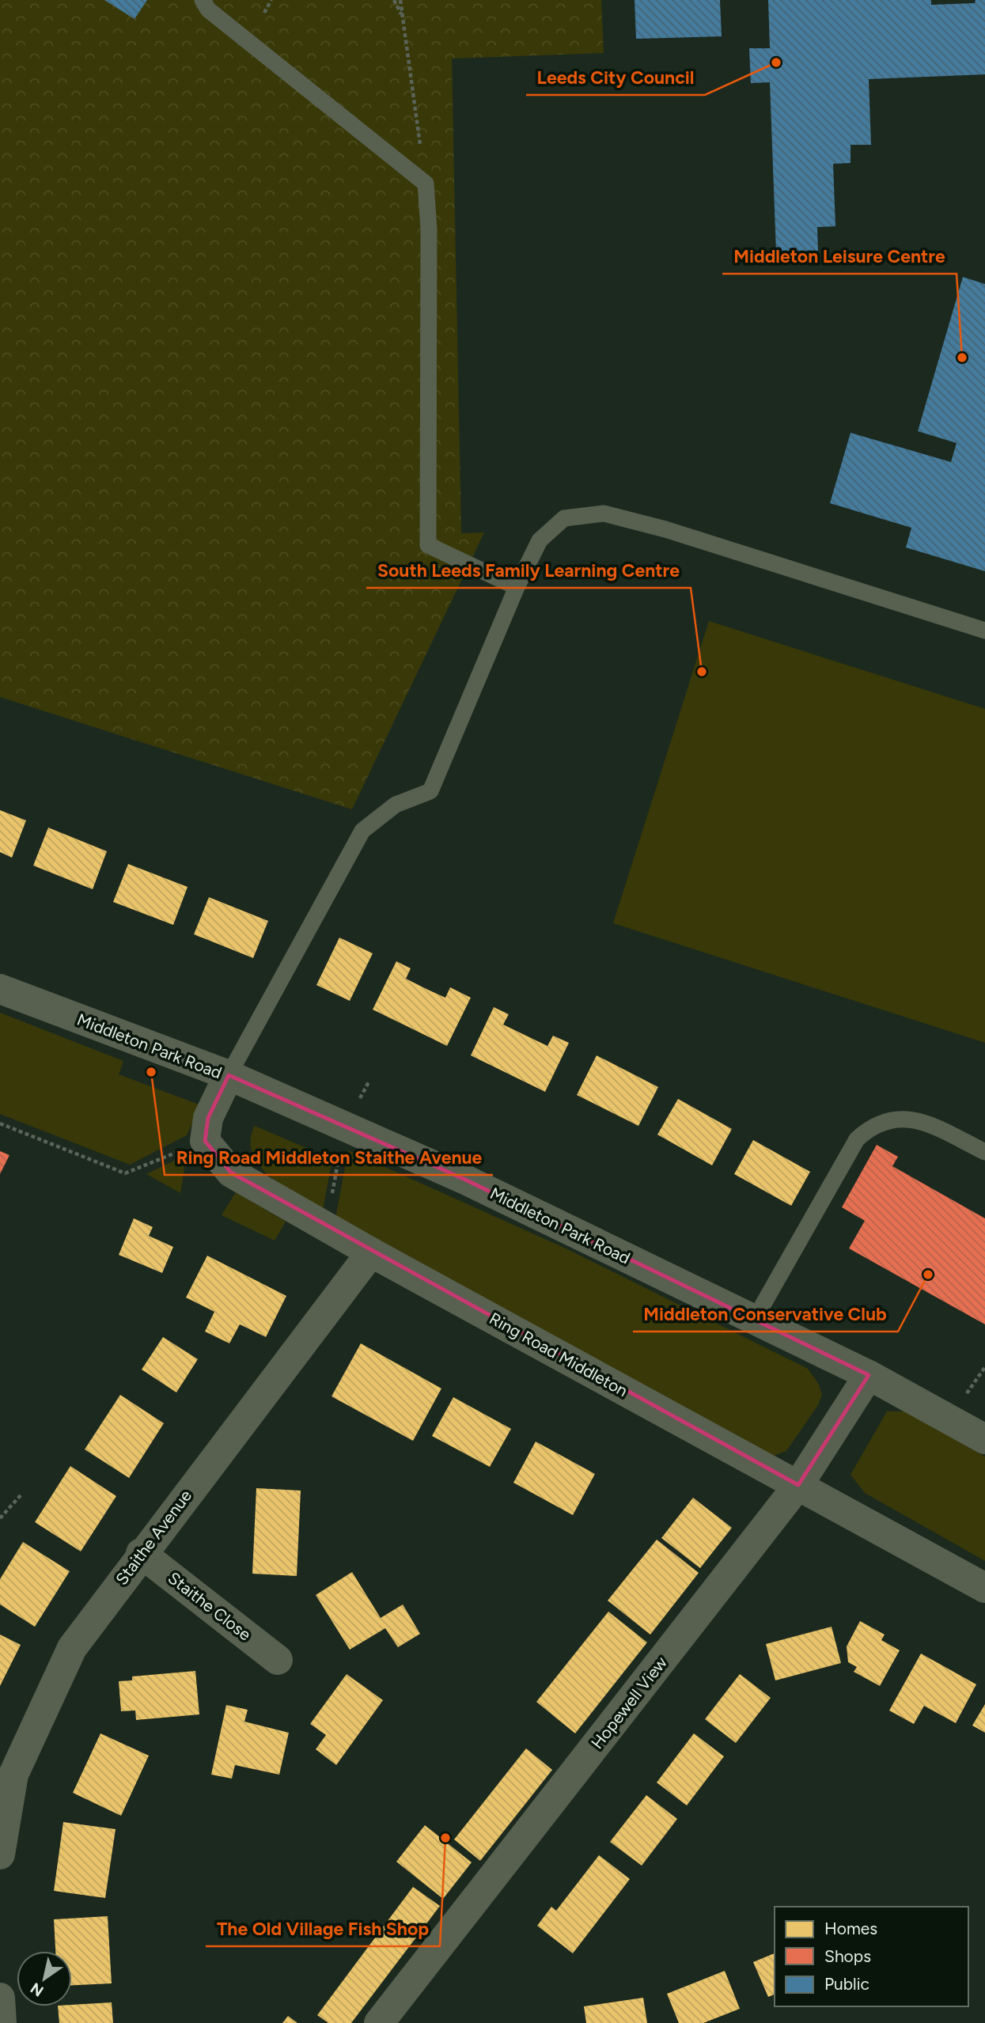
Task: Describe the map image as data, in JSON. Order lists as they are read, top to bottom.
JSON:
{
  "streets": {
    "street": [
      "Middleton Park Road",
      "Ring Road Middleton",
      "Staithe Avenue",
      "Staithe Close",
      "Hopewell View"
    ]
  },
  "crossings": [
    ["Middleton Park Road", "Hopewell View"],
    ["Ring Road Middleton", "Staithe Avenue"],
    ["Ring Road Middleton", "Hopewell View"],
    ["Staithe Avenue", "Staithe Close"]
  ],
  "places": [
    "Leeds City Council",
    "Middleton Leisure Centre",
    "South Leeds Family Learning Centre",
    "Ring Road Middleton Staithe Avenue",
    "Middleton Conservative Club",
    "The Old Village Fish Shop"
  ],
  "legend": ["Homes", "Shops", "Public"],
  "north": "bottom left"
}
